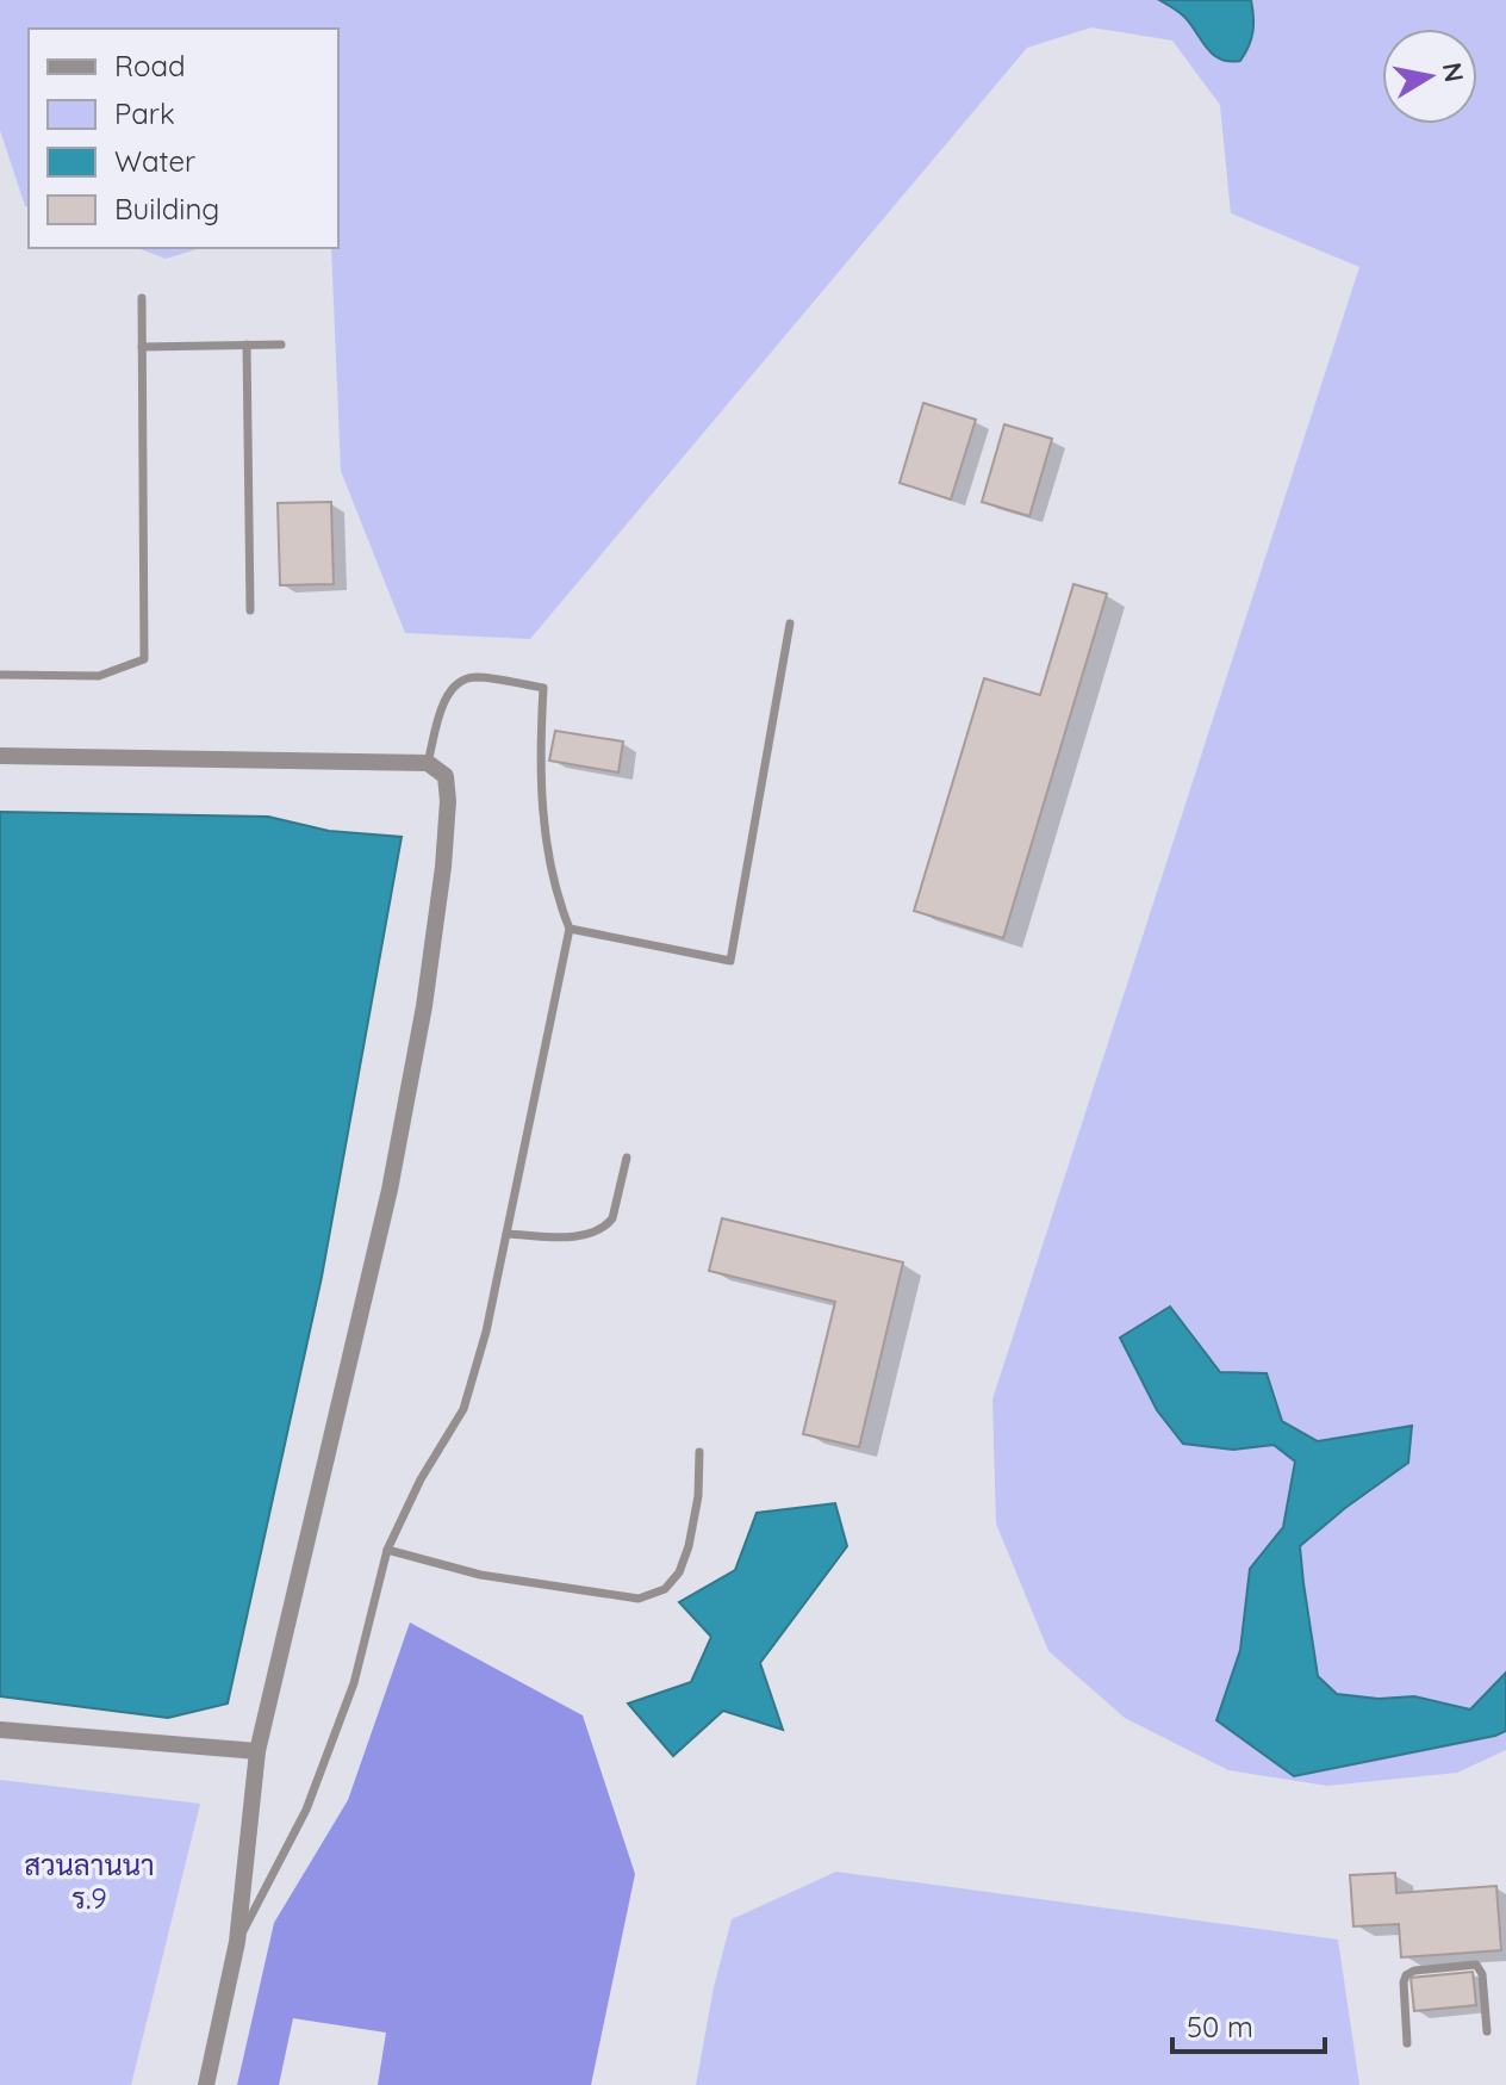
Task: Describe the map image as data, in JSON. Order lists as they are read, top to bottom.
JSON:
{
  "parks": ["สวนลานนา ร.9"],
  "legend": [
    "Road",
    "Park",
    "Water",
    "Building"
  ],
  "scale_bar": "50 m",
  "north": "right"
}
